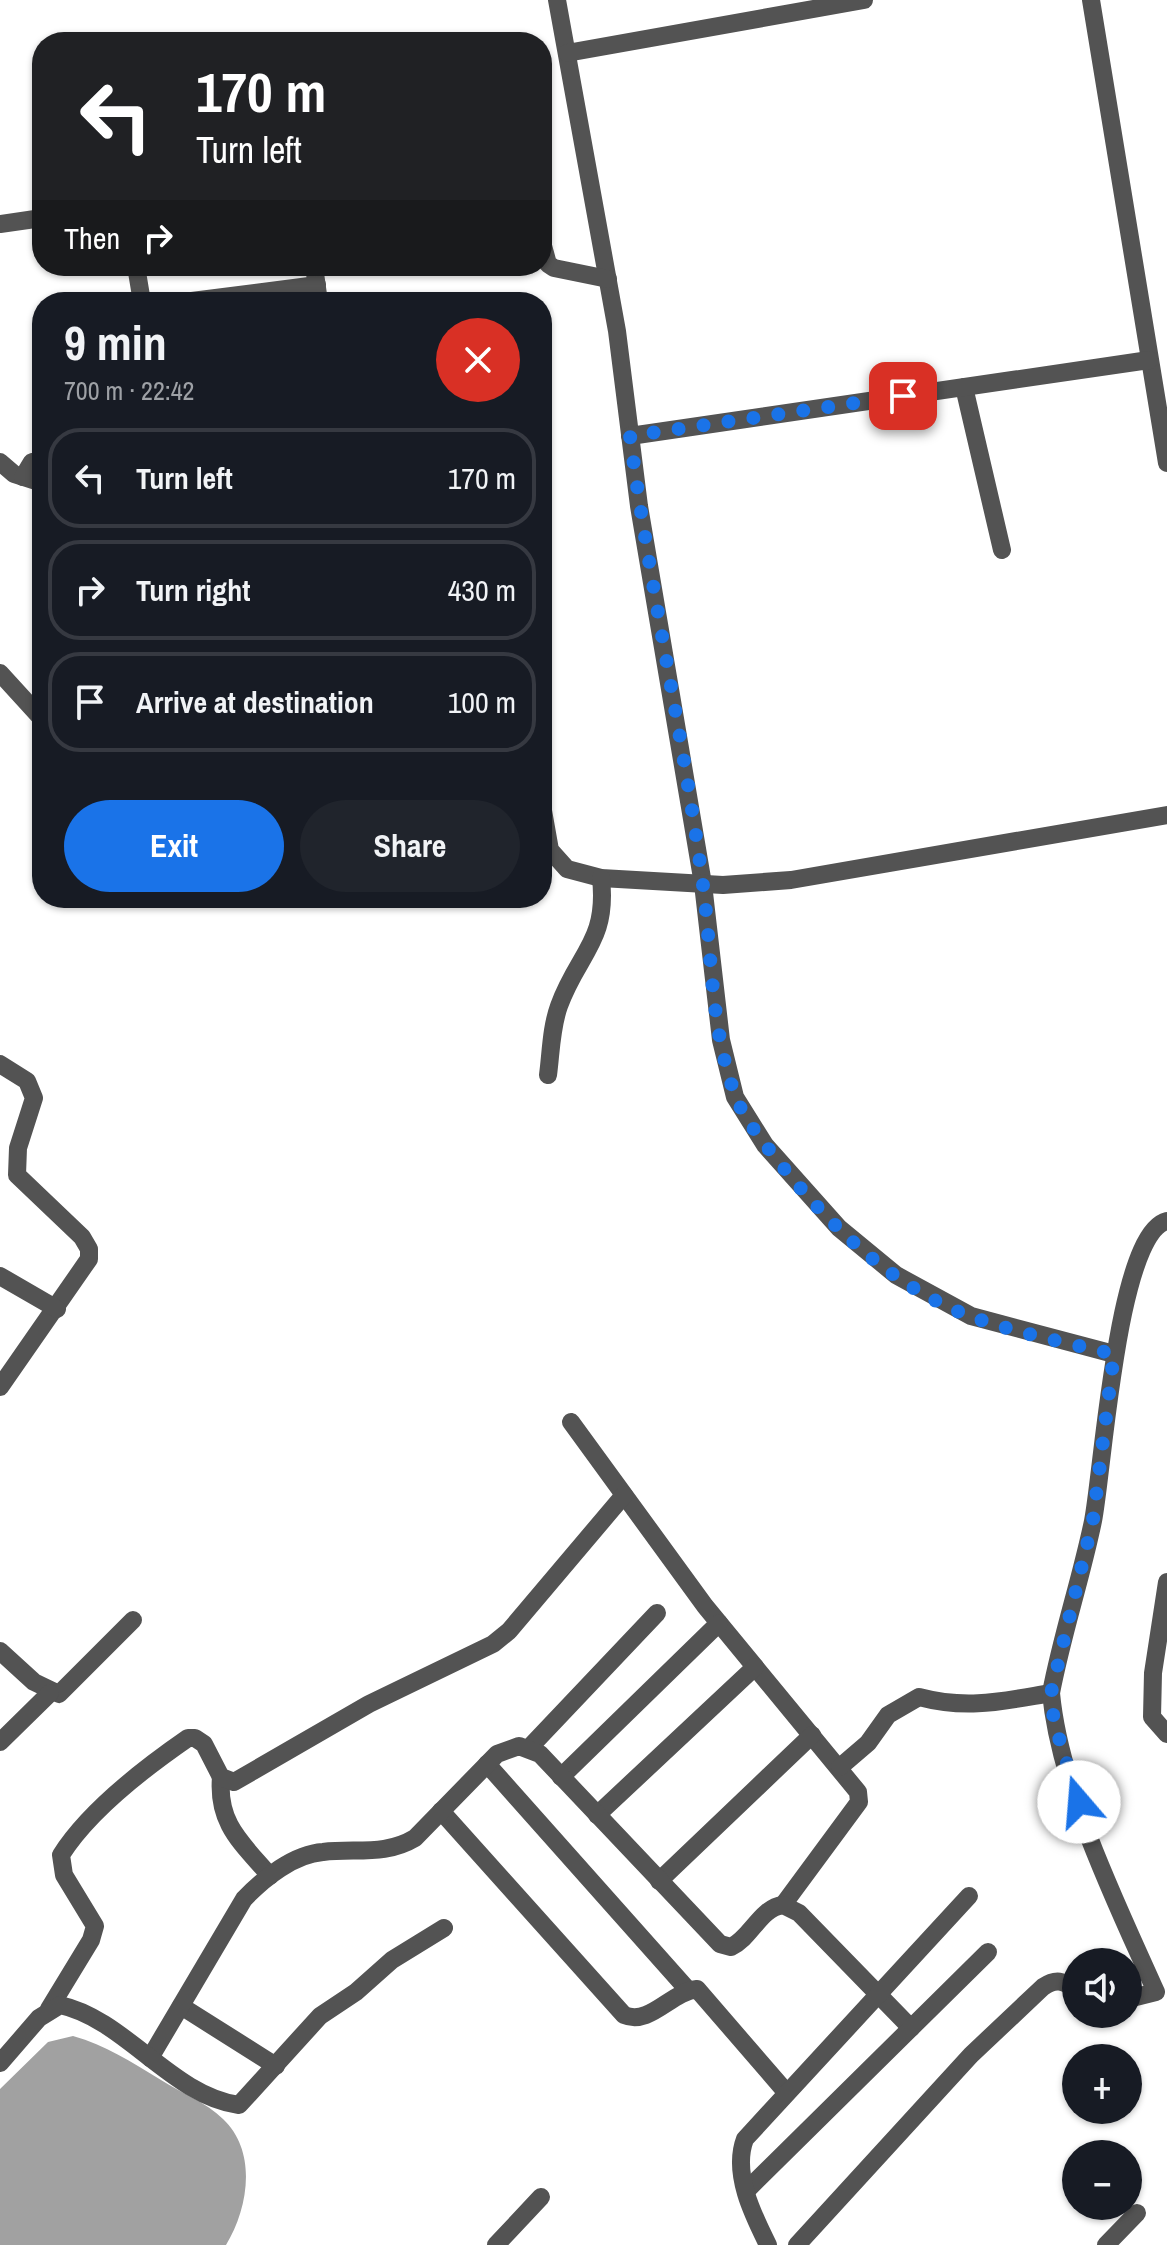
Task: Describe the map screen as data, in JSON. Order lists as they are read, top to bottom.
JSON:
{
  "page": {
    "turn": ["170 m", "Turn left"],
    "then": "Then",
    "heading": ["9 min", "700 m · 22:42"],
    "list": [
      {
        "name": "Turn left",
        "value": "170 m"
      },
      {
        "name": "Turn right",
        "value": "430 m"
      },
      {
        "name": "Arrive at destination",
        "value": "100 m"
      }
    ],
    "buttons": ["Exit", "Share"],
    "map_buttons": ["+", "−"]
  }
}
